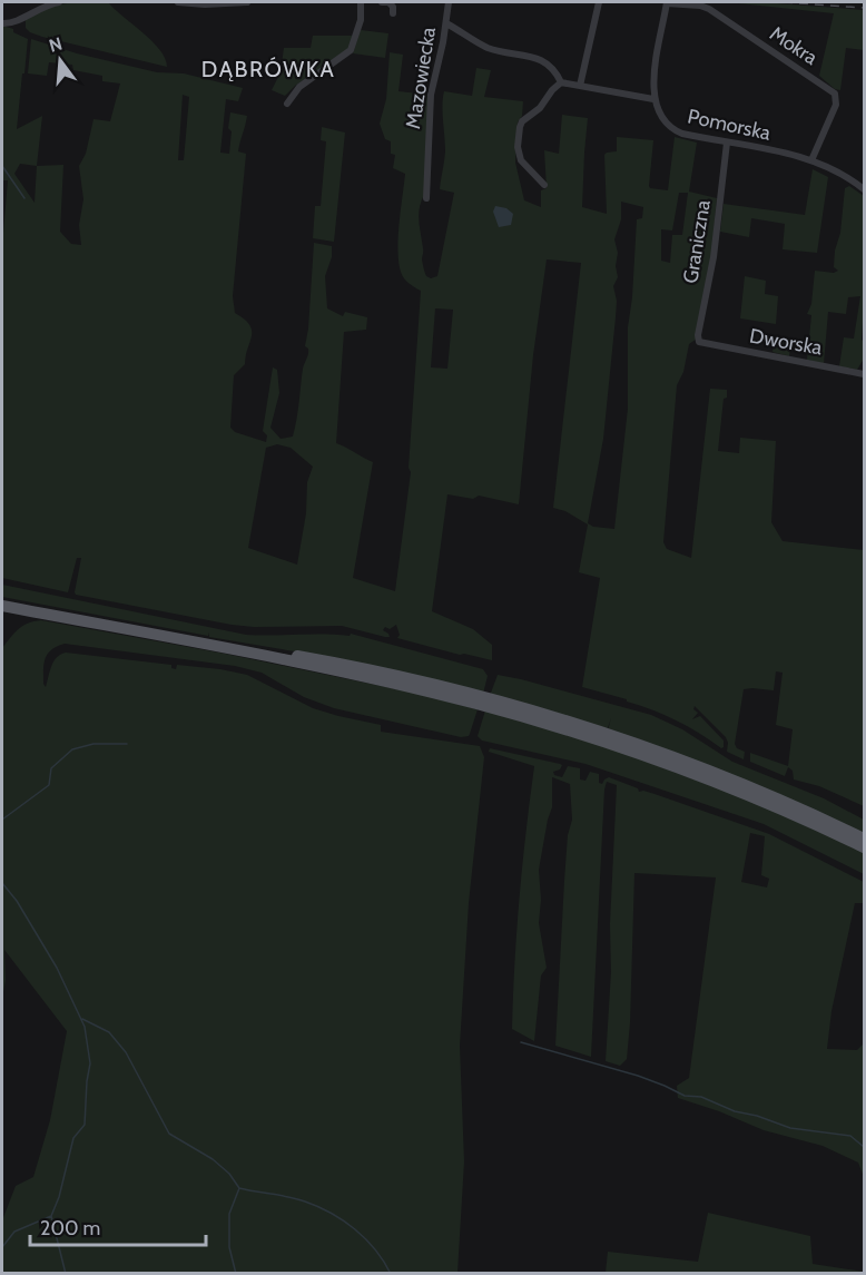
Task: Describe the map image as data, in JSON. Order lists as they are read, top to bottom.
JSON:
{
  "streets": {
    "street": [
      "Mokra",
      "Mazowiecka",
      "Pomorska",
      "Graniczna",
      "Dworska"
    ]
  },
  "crossings": [
    ["Mokra", "Pomorska"],
    ["Pomorska", "Graniczna"],
    ["Graniczna", "Dworska"]
  ],
  "districts": ["DĄBRÓWKA"],
  "scale_bar": "200 m",
  "north": "top"
}
